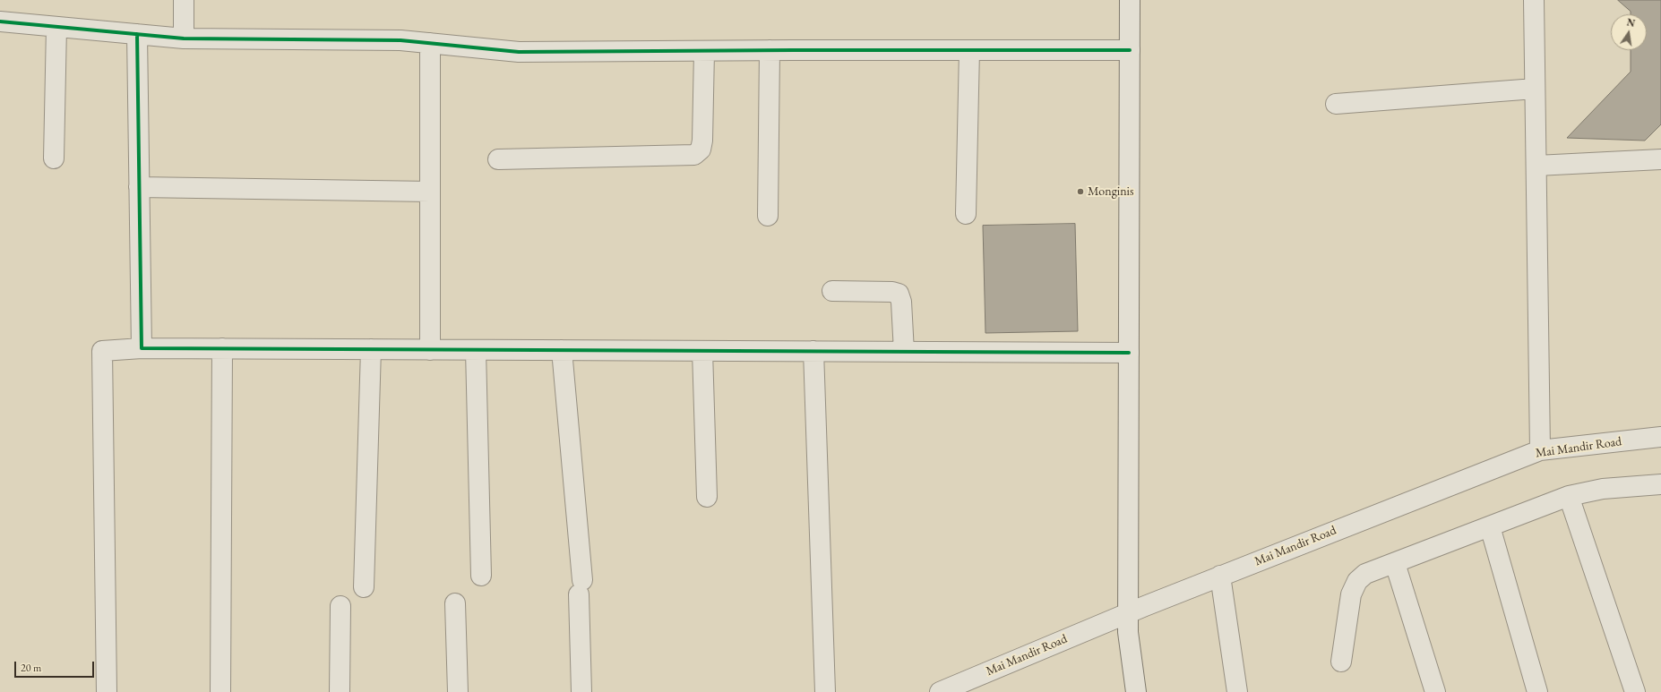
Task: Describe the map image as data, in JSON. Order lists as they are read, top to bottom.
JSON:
{
  "streets": {
    "street": ["Mai Mandir Road"]
  },
  "places": ["Monginis"],
  "scale_bar": "20 m",
  "north": "top"
}
